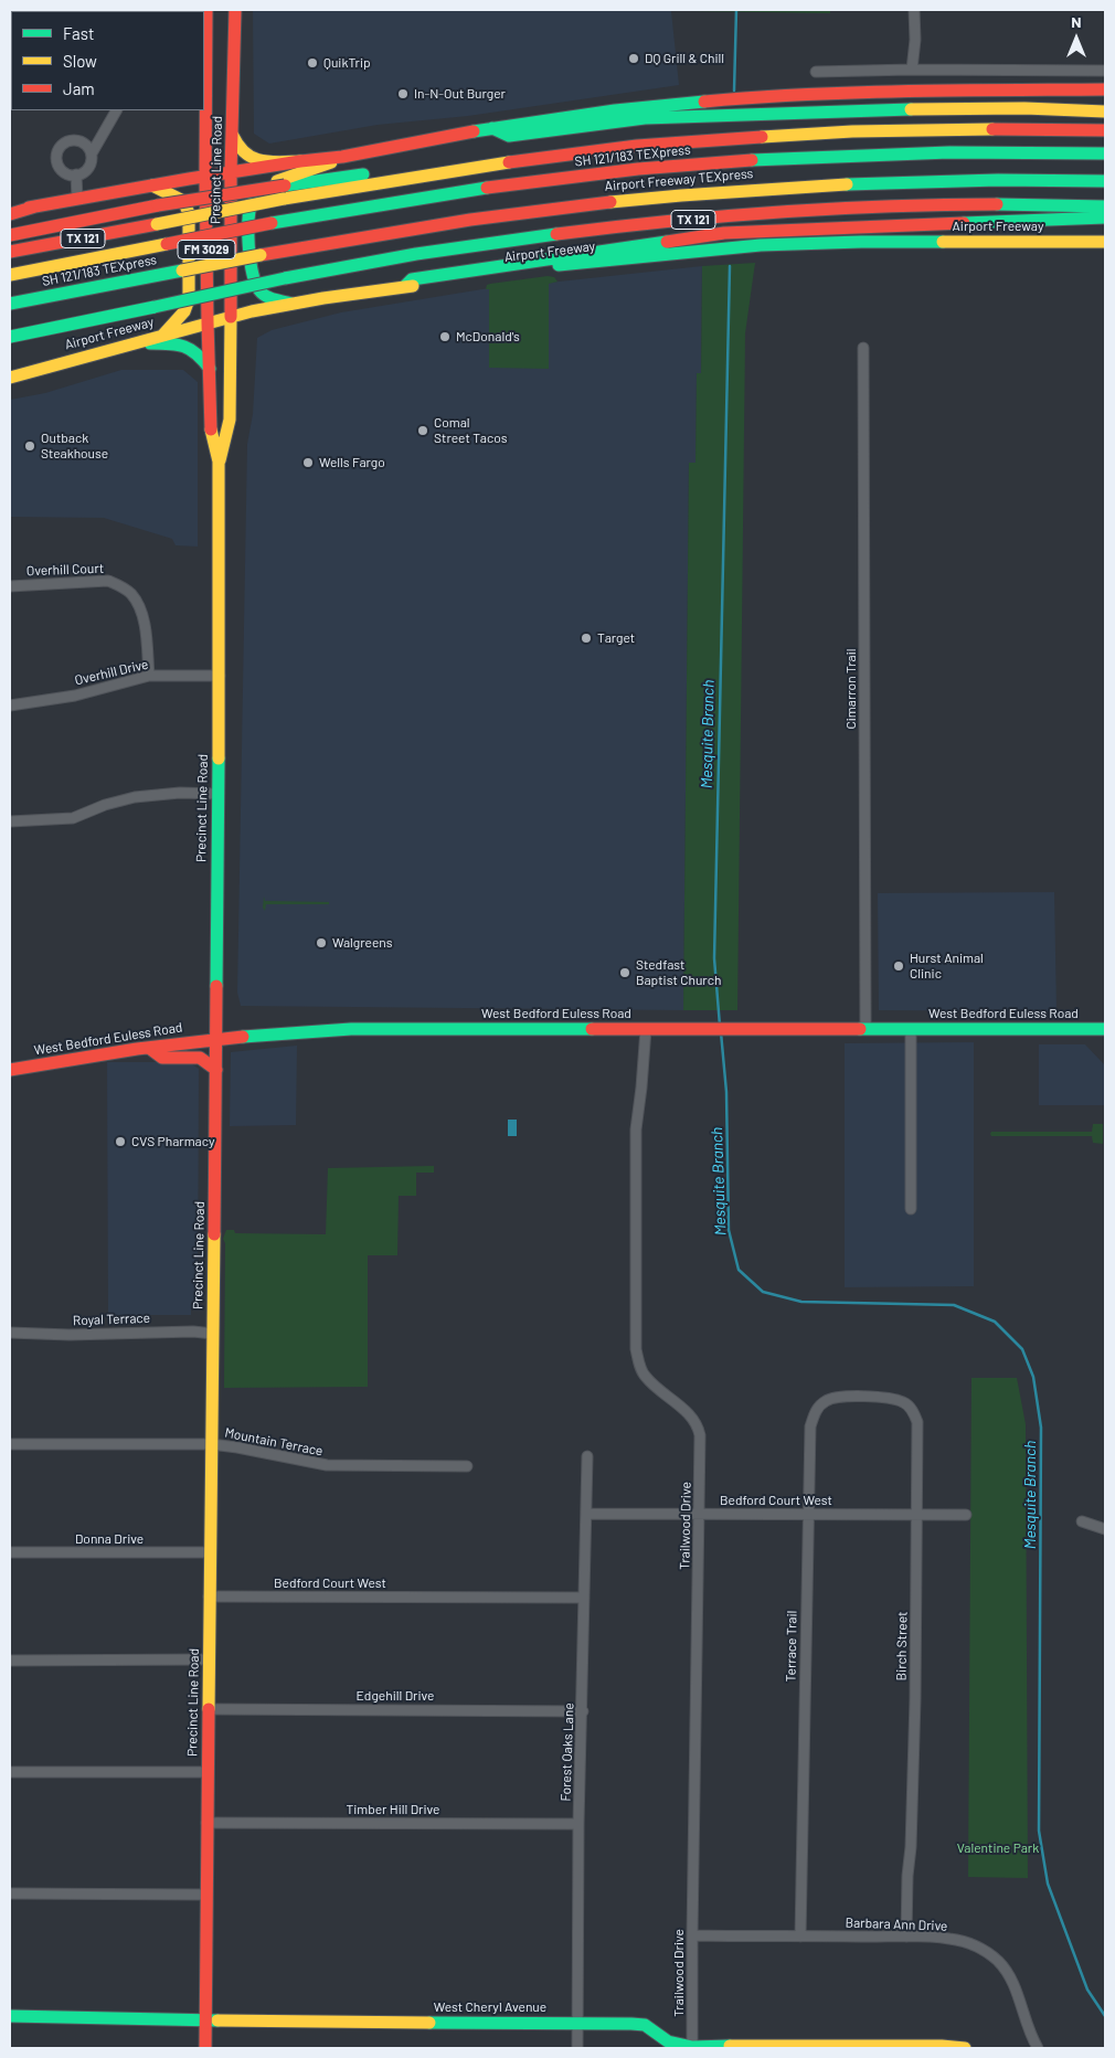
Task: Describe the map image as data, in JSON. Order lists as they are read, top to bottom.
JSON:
{
  "streets": {
    "main road": [
      "SH 121/183 TEXpress",
      "Precinct Line Road",
      "Airport Freeway TEXpress",
      "TX 121",
      "Airport Freeway",
      "FM 3029",
      "West Bedford Euless Road",
      "West Cheryl Avenue"
    ],
    "street": [
      "Overhill Court",
      "Overhill Drive",
      "Cimarron Trail",
      "Royal Terrace",
      "Mountain Terrace",
      "Bedford Court West",
      "Trailwood Drive",
      "Donna Drive",
      "Terrace Trail",
      "Birch Street",
      "Edgehill Drive",
      "Forest Oaks Lane",
      "Timber Hill Drive",
      "Barbara Ann Drive"
    ]
  },
  "crossings": [
    ["SH 121/183 TEXpress", "Airport Freeway TEXpress"],
    ["Precinct Line Road", "Airport Freeway"],
    ["Precinct Line Road", "Overhill Drive"],
    ["Precinct Line Road", "West Bedford Euless Road"],
    ["Precinct Line Road", "Royal Terrace"],
    ["Precinct Line Road", "Mountain Terrace"],
    ["Precinct Line Road", "Bedford Court West"],
    ["Precinct Line Road", "Donna Drive"],
    ["Precinct Line Road", "Edgehill Drive"],
    ["Precinct Line Road", "Timber Hill Drive"],
    ["Precinct Line Road", "West Cheryl Avenue"],
    ["Overhill Court", "Overhill Drive"],
    ["Cimarron Trail", "West Bedford Euless Road"],
    ["West Bedford Euless Road", "Trailwood Drive"],
    ["Bedford Court West", "Trailwood Drive"],
    ["Bedford Court West", "Terrace Trail"],
    ["Bedford Court West", "Birch Street"],
    ["Bedford Court West", "Forest Oaks Lane"],
    ["Trailwood Drive", "Barbara Ann Drive"],
    ["Trailwood Drive", "West Cheryl Avenue"],
    ["Terrace Trail", "Birch Street"],
    ["Terrace Trail", "Barbara Ann Drive"],
    ["Birch Street", "Barbara Ann Drive"],
    ["Edgehill Drive", "Forest Oaks Lane"],
    ["Forest Oaks Lane", "Timber Hill Drive"],
    ["Forest Oaks Lane", "West Cheryl Avenue"]
  ],
  "water": ["Mesquite Branch"],
  "parks": ["Valentine Park"],
  "places": [
    "DQ Grill & Chill",
    "QuikTrip",
    "In-N-Out Burger",
    "McDonald's",
    "Comal Street Tacos",
    "Outback Steakhouse",
    "Wells Fargo",
    "Target",
    "Walgreens",
    "Hurst Animal Clinic",
    "Stedfast Baptist Church",
    "CVS Pharmacy"
  ],
  "legend": ["Fast", "Slow", "Jam"],
  "north": "top"
}
